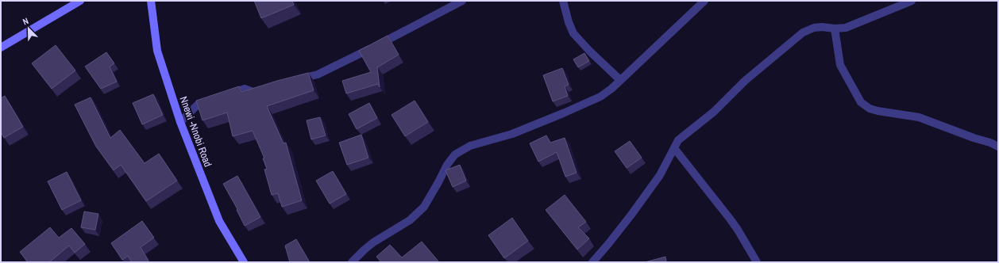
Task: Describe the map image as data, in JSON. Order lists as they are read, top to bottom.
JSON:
{
  "streets": {
    "main road": ["Nnewi -Nnobi Road"]
  },
  "north": "top left"
}
